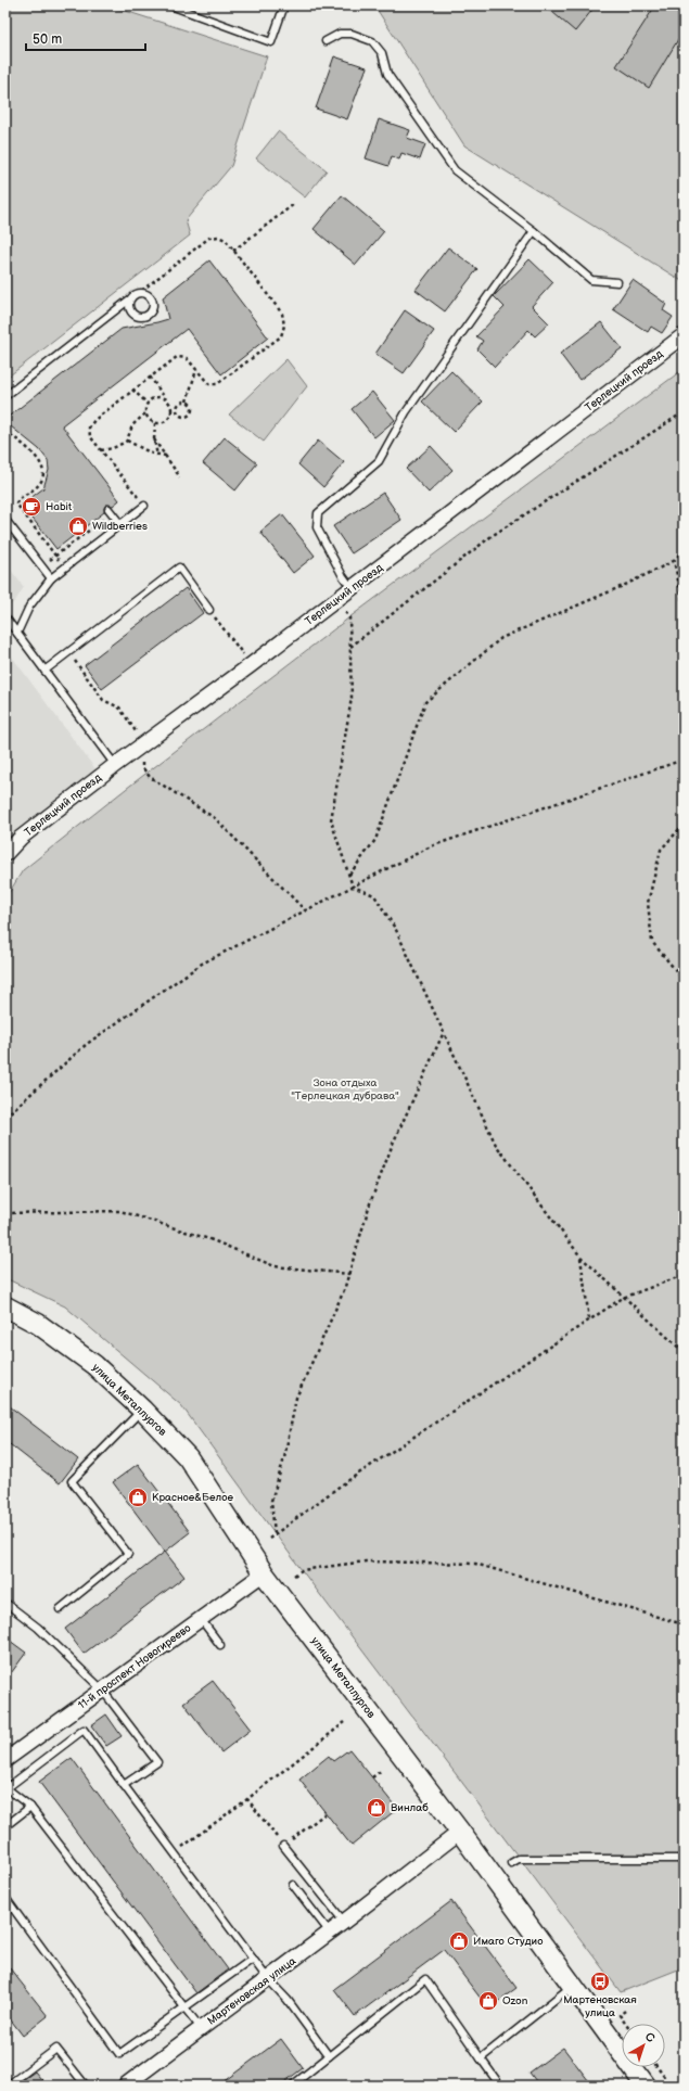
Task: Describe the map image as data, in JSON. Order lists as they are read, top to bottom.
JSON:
{
  "streets": {
    "street": [
      "Терлецкий проезд",
      "улица Металлургов",
      "11-й проспект Новогиреево",
      "Мартеновская улица"
    ]
  },
  "crossings": [
    ["улица Металлургов", "11-й проспект Новогиреево"],
    ["улица Металлургов", "Мартеновская улица"]
  ],
  "parks": ["Зона отдыха \"Терлецкая дубрава\""],
  "places": {
    "cafe": ["Habit"],
    "shop": [
      "Wildberries",
      "Красное&Белое",
      "Винлаб",
      "Имаго Студио",
      "Ozon"
    ],
    "bus stop": ["Мартеновская улица"]
  },
  "scale_bar": "50 m",
  "north": "top right"
}
